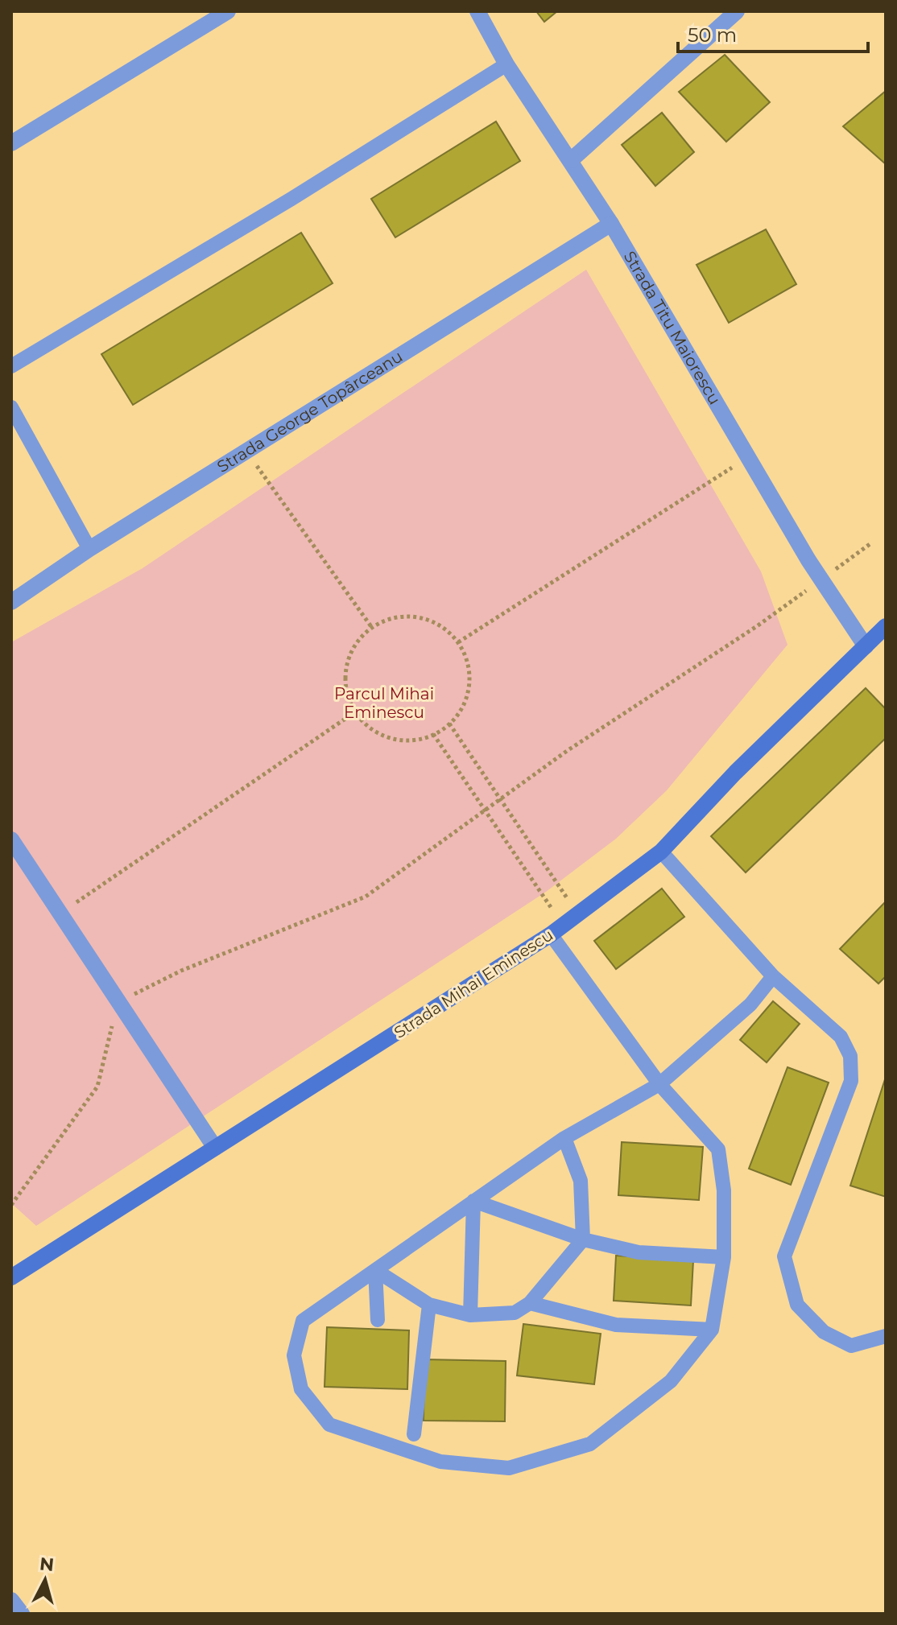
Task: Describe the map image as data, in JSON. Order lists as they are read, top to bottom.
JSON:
{
  "streets": {
    "main road": ["Strada Mihai Eminescu"],
    "street": ["Strada Titu Maiorescu", "Strada George Topârceanu"]
  },
  "crossings": [
    ["Strada Titu Maiorescu", "Strada George Topârceanu"],
    ["Strada Titu Maiorescu", "Strada Mihai Eminescu"]
  ],
  "parks": ["Parcul Mihai Eminescu"],
  "scale_bar": "50 m",
  "north": "top"
}
